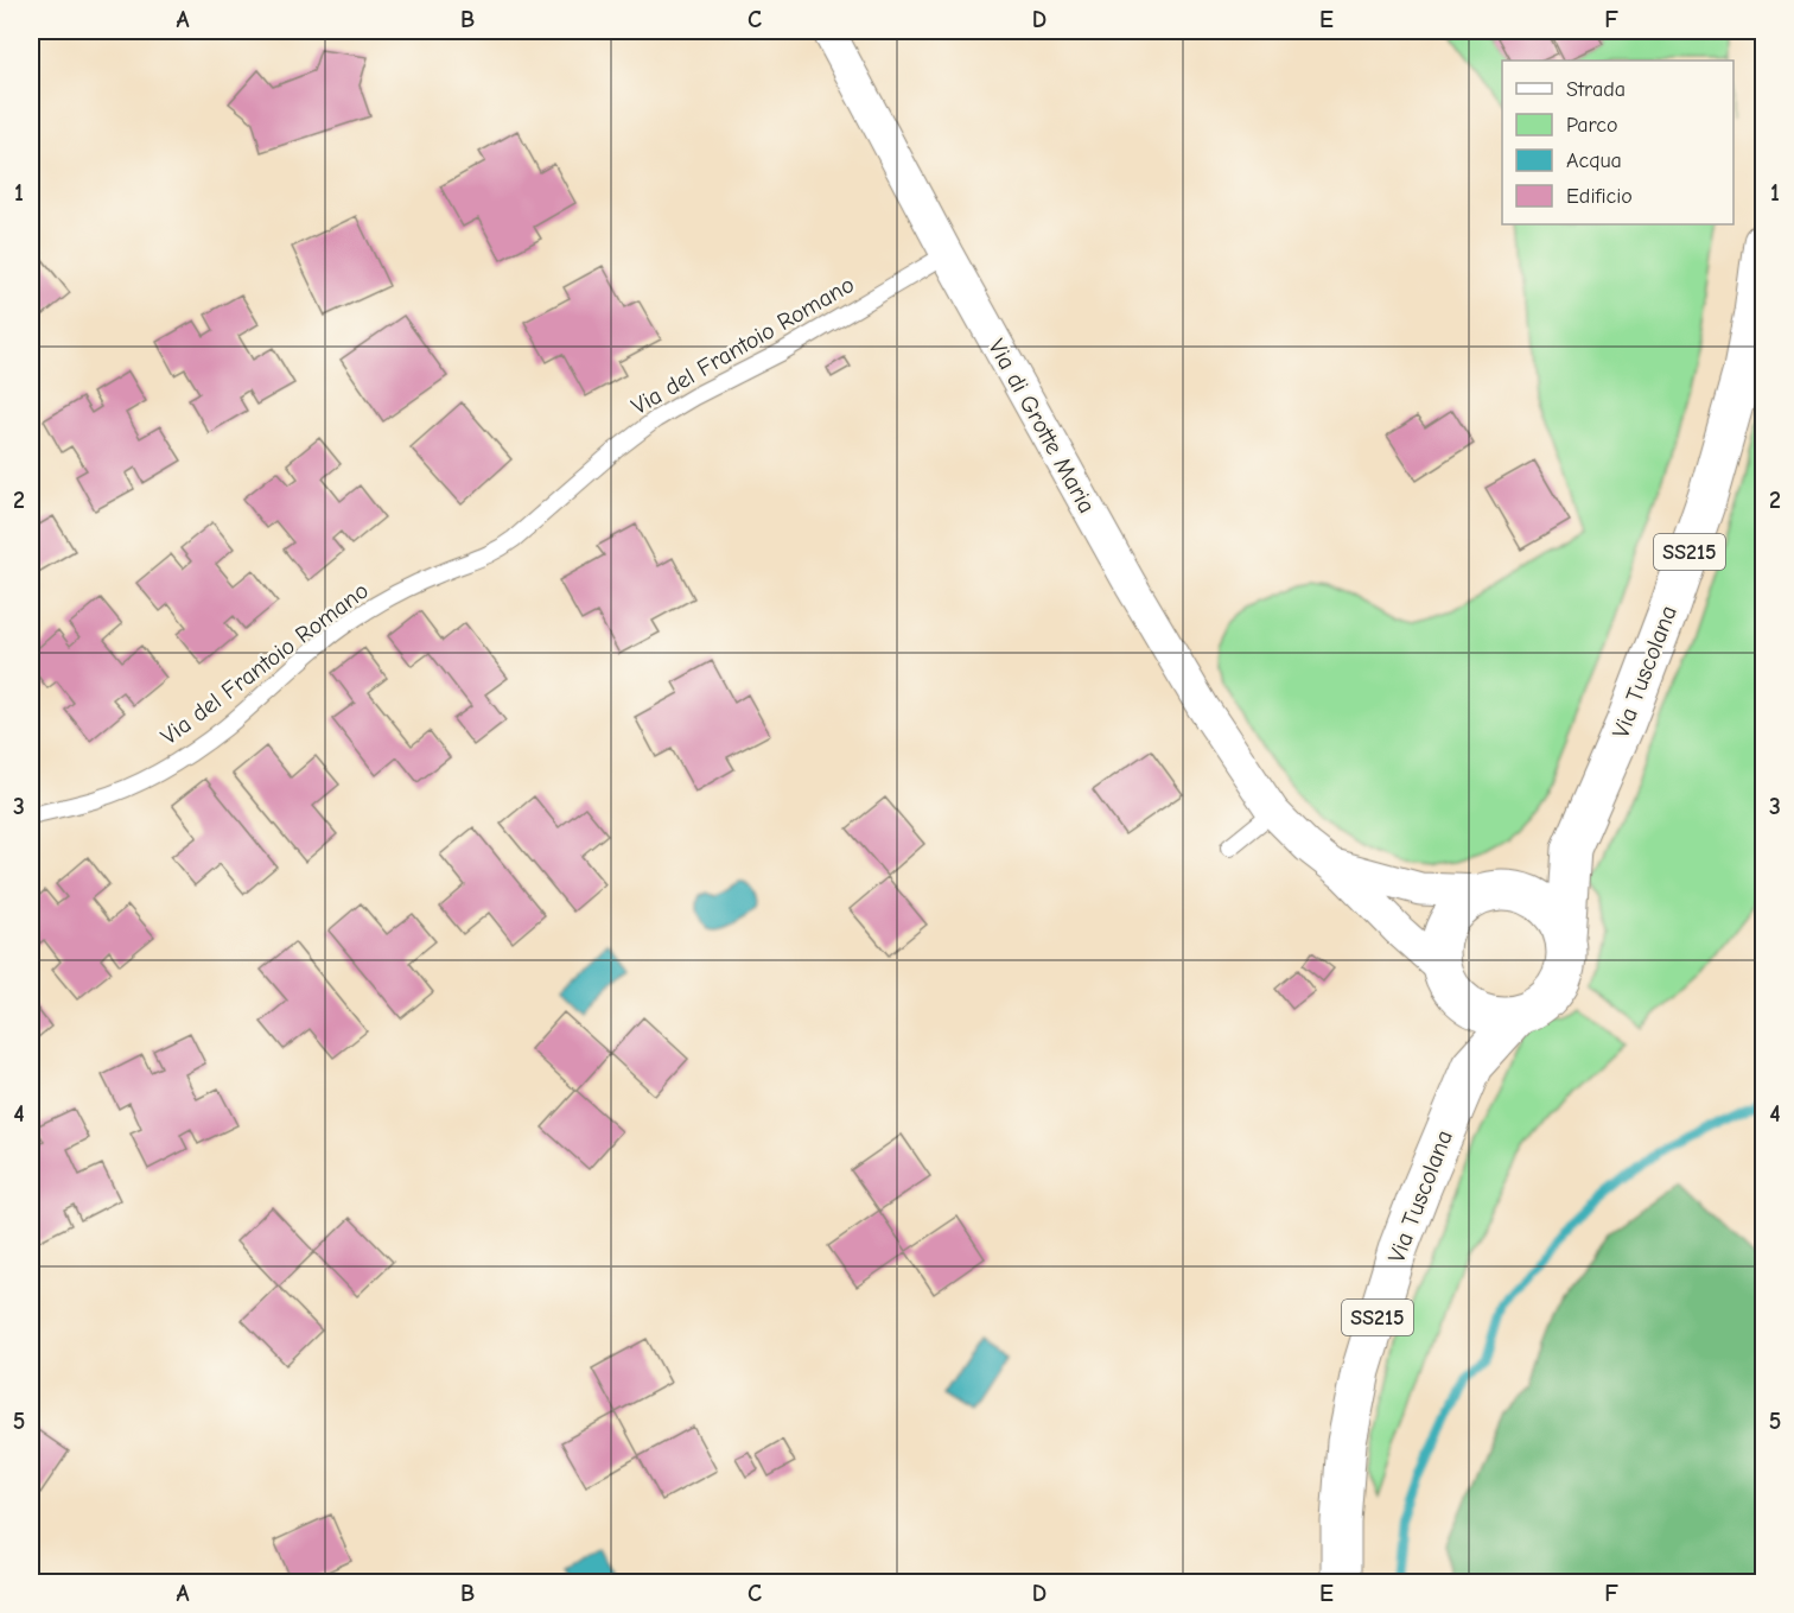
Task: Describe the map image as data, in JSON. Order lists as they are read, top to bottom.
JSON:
{
  "streets": {
    "main road": ["SS215", "Via Tuscolana"],
    "street": ["Via di Grotte Maria"],
    "lane": ["Via del Frantoio Romano"]
  },
  "crossings": [
    ["Via del Frantoio Romano", "Via di Grotte Maria"],
    ["Via di Grotte Maria", "Via Tuscolana"]
  ],
  "legend": [
    "Strada",
    "Parco",
    "Acqua",
    "Edificio"
  ],
  "grid": {
    "columns": [
      "A",
      "B",
      "C",
      "D",
      "E",
      "F"
    ],
    "rows": [
      "1",
      "2",
      "3",
      "4",
      "5"
    ]
  }
}
